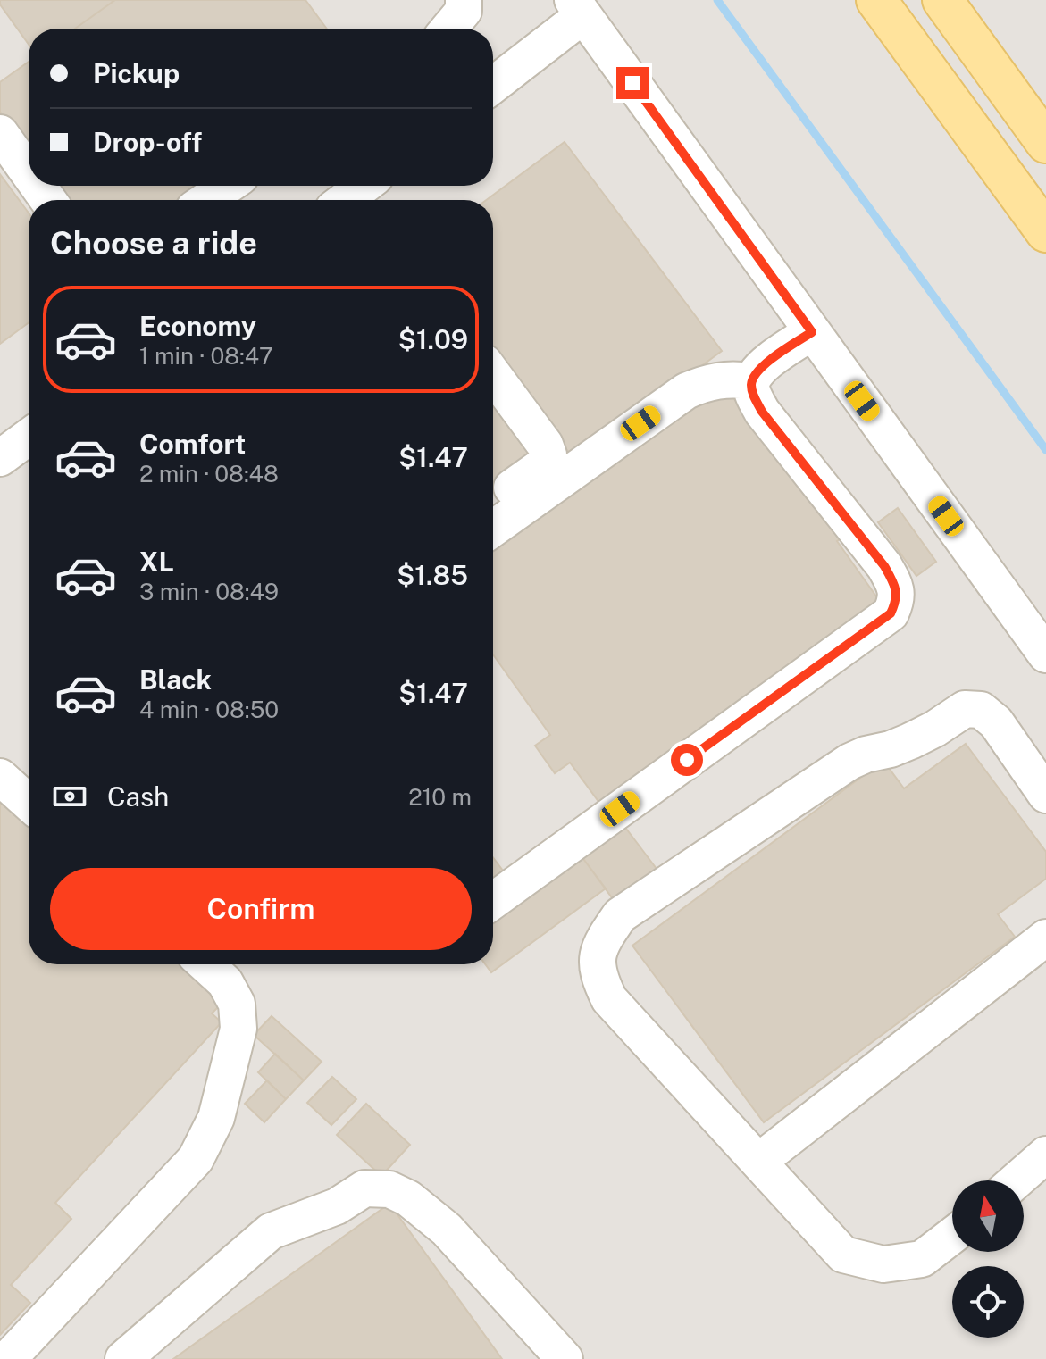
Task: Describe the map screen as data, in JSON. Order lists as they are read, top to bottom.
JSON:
{
  "north": "top",
  "page": {
    "banner": ["Pickup", "Drop-off"],
    "heading": "Choose a ride",
    "list": [
      {
        "name": "Economy",
        "note": "1 min · 08:47",
        "value": "$1.09"
      },
      {
        "name": "Comfort",
        "note": "2 min · 08:48",
        "value": "$1.47"
      },
      {
        "name": "XL",
        "note": "3 min · 08:49",
        "value": "$1.85"
      },
      {
        "name": "Black",
        "note": "4 min · 08:50",
        "value": "$1.47"
      }
    ],
    "pay": ["Cash", "210 m"],
    "buttons": "Confirm"
  }
}
